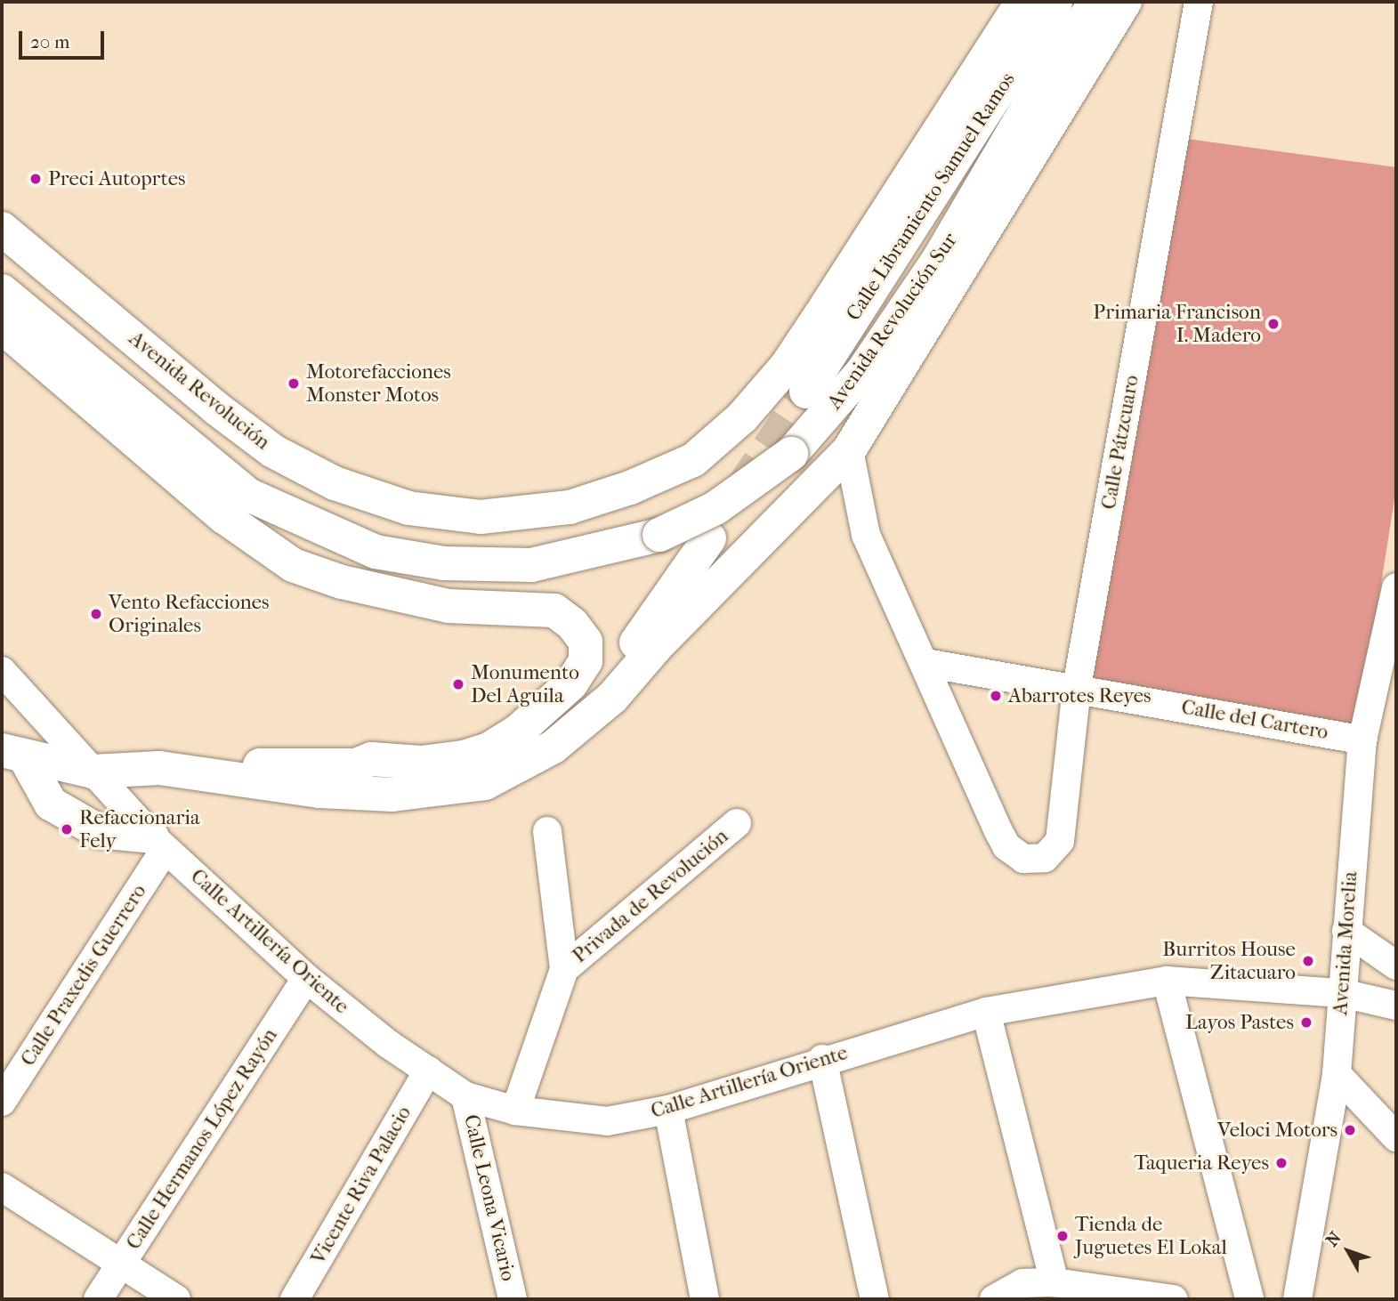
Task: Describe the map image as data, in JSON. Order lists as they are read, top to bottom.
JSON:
{
  "streets": {
    "main road": ["Calle Libramiento Samuel Ramos", "Avenida Revolución Sur", "Avenida Revolución"],
    "street": [
      "Calle Pátzcuaro",
      "Calle del Cartero",
      "Privada de Revolución",
      "Calle Artillería Oriente",
      "Avenida Morelia",
      "Calle Praxedis Guerrero",
      "Calle Hermanos López Rayón",
      "Vicente Riva Palacio",
      "Calle Leona Vicario"
    ]
  },
  "crossings": [
    ["Calle Pátzcuaro", "Calle del Cartero"],
    ["Calle del Cartero", "Avenida Morelia"],
    ["Privada de Revolución", "Calle Artillería Oriente"],
    ["Calle Artillería Oriente", "Avenida Morelia"],
    ["Calle Artillería Oriente", "Calle Praxedis Guerrero"],
    ["Calle Artillería Oriente", "Calle Hermanos López Rayón"],
    ["Calle Artillería Oriente", "Vicente Riva Palacio"],
    ["Calle Artillería Oriente", "Calle Leona Vicario"]
  ],
  "places": [
    "Preci Autoprtes",
    "Primaria Francison I. Madero",
    "Motorefacciones Monster Motos",
    "Vento Refacciones Originales",
    "Monumento Del Aguila",
    "Abarrotes Reyes",
    "Refaccionaria Fely",
    "Burritos House Zitacuaro",
    "Layos Pastes",
    "Veloci Motors",
    "Taqueria Reyes",
    "Tienda de Juguetes El Lokal"
  ],
  "scale_bar": "20 m",
  "north": "top left"
}
